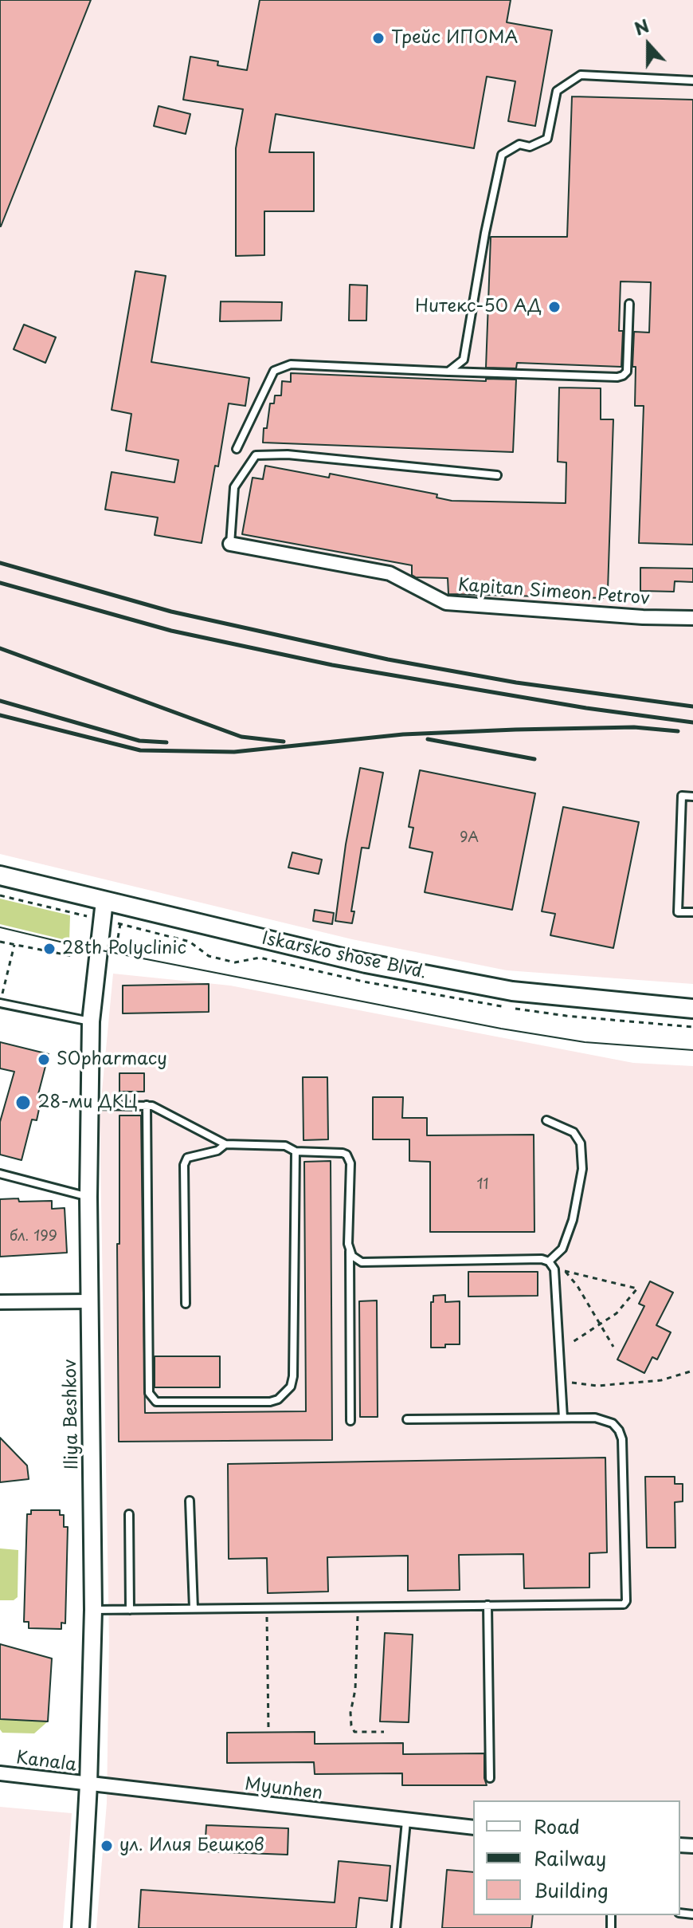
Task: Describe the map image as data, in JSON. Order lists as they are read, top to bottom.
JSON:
{
  "streets": {
    "main road": ["Iskarsko shose Blvd."],
    "street": [
      "Kapitan Simeon Petrov",
      "Iliya Beshkov",
      "Kanala",
      "Myunhen"
    ]
  },
  "crossings": [
    ["Iskarsko shose Blvd.", "Iliya Beshkov"],
    ["Iliya Beshkov", "Kanala"],
    ["Iliya Beshkov", "Myunhen"],
    ["Kanala", "Myunhen"]
  ],
  "places": [
    "Трейс ИПОМА",
    "Нитекс-50 АД",
    "28th Polyclinic",
    "SOpharmacy",
    "28-ми ДКЦ",
    "ул. Илия Бешков"
  ],
  "house_numbers": ["9A", "11", "бл. 199"],
  "legend": ["Road", "Railway", "Building"],
  "north": "top"
}
